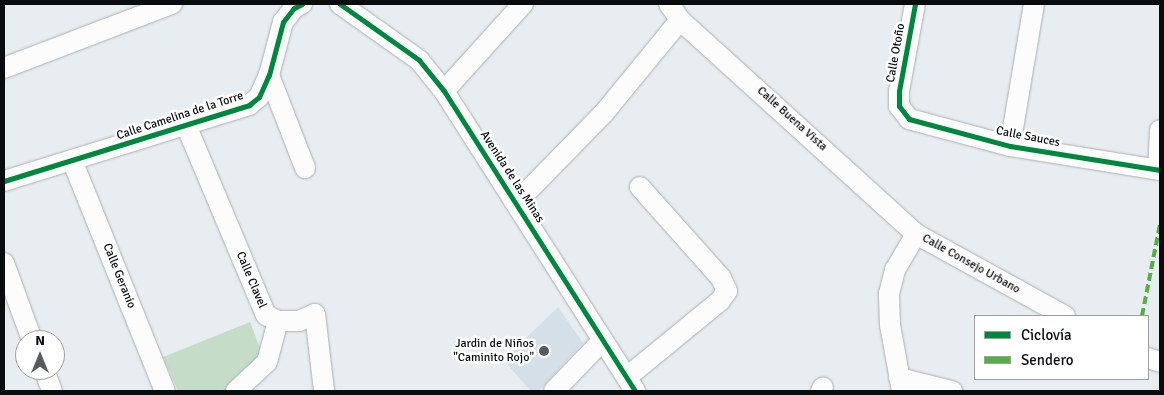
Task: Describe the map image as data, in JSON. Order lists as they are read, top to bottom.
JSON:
{
  "streets": {
    "street": [
      "Calle Otoño",
      "Calle Camelina de la Torre",
      "Calle Buena Vista",
      "Calle Sauces",
      "Avenida de las Minas",
      "Calle Consejo Urbano",
      "Calle Geranio",
      "Calle Clavel"
    ]
  },
  "crossings": [
    ["Calle Otoño", "Calle Sauces"],
    ["Calle Camelina de la Torre", "Calle Geranio"],
    ["Calle Camelina de la Torre", "Calle Clavel"],
    ["Calle Buena Vista", "Calle Consejo Urbano"]
  ],
  "places": ["Jardin de Niños \"Caminito Rojo\""],
  "legend": ["Ciclovía", "Sendero"],
  "north": "top"
}
